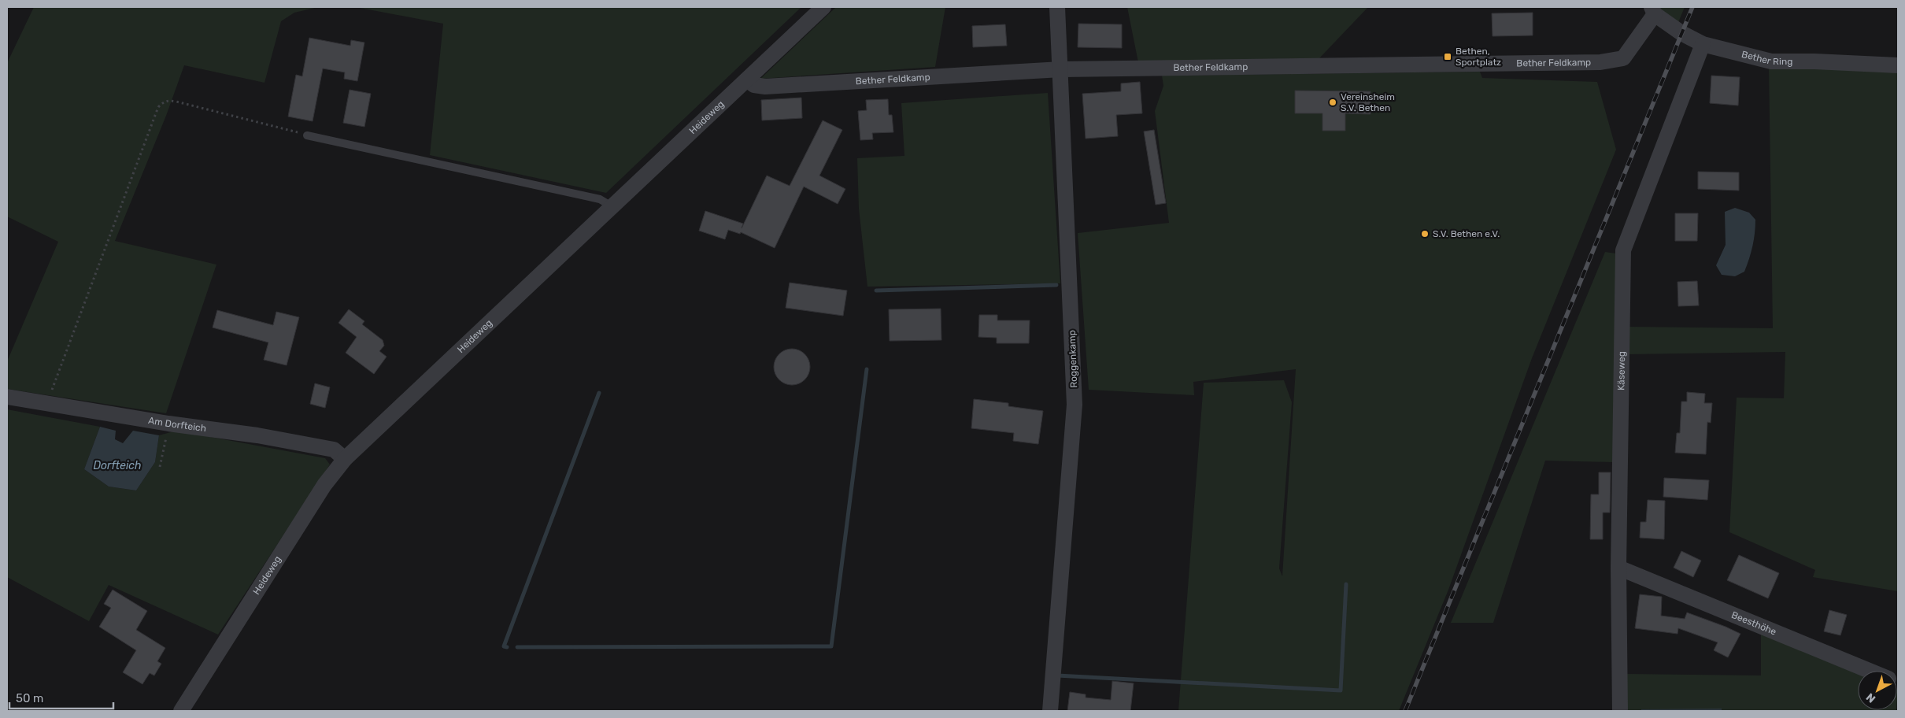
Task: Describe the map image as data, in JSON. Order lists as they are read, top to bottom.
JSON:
{
  "streets": {
    "street": [
      "Bether Ring",
      "Bether Feldkamp",
      "Heideweg",
      "Roggenkamp",
      "Käseweg",
      "Am Dorfteich",
      "Beesthöhe"
    ]
  },
  "crossings": [
    ["Bether Ring", "Bether Feldkamp"],
    ["Bether Ring", "Käseweg"],
    ["Bether Feldkamp", "Heideweg"],
    ["Bether Feldkamp", "Roggenkamp"],
    ["Heideweg", "Am Dorfteich"],
    ["Käseweg", "Beesthöhe"]
  ],
  "water": ["Dorfteich"],
  "places": {
    "transit": ["Bethen, Sportplatz"],
    "other": ["Vereinsheim S.V. Bethen", "S.V. Bethen e.V."]
  },
  "scale_bar": "50 m",
  "north": "bottom left"
}
